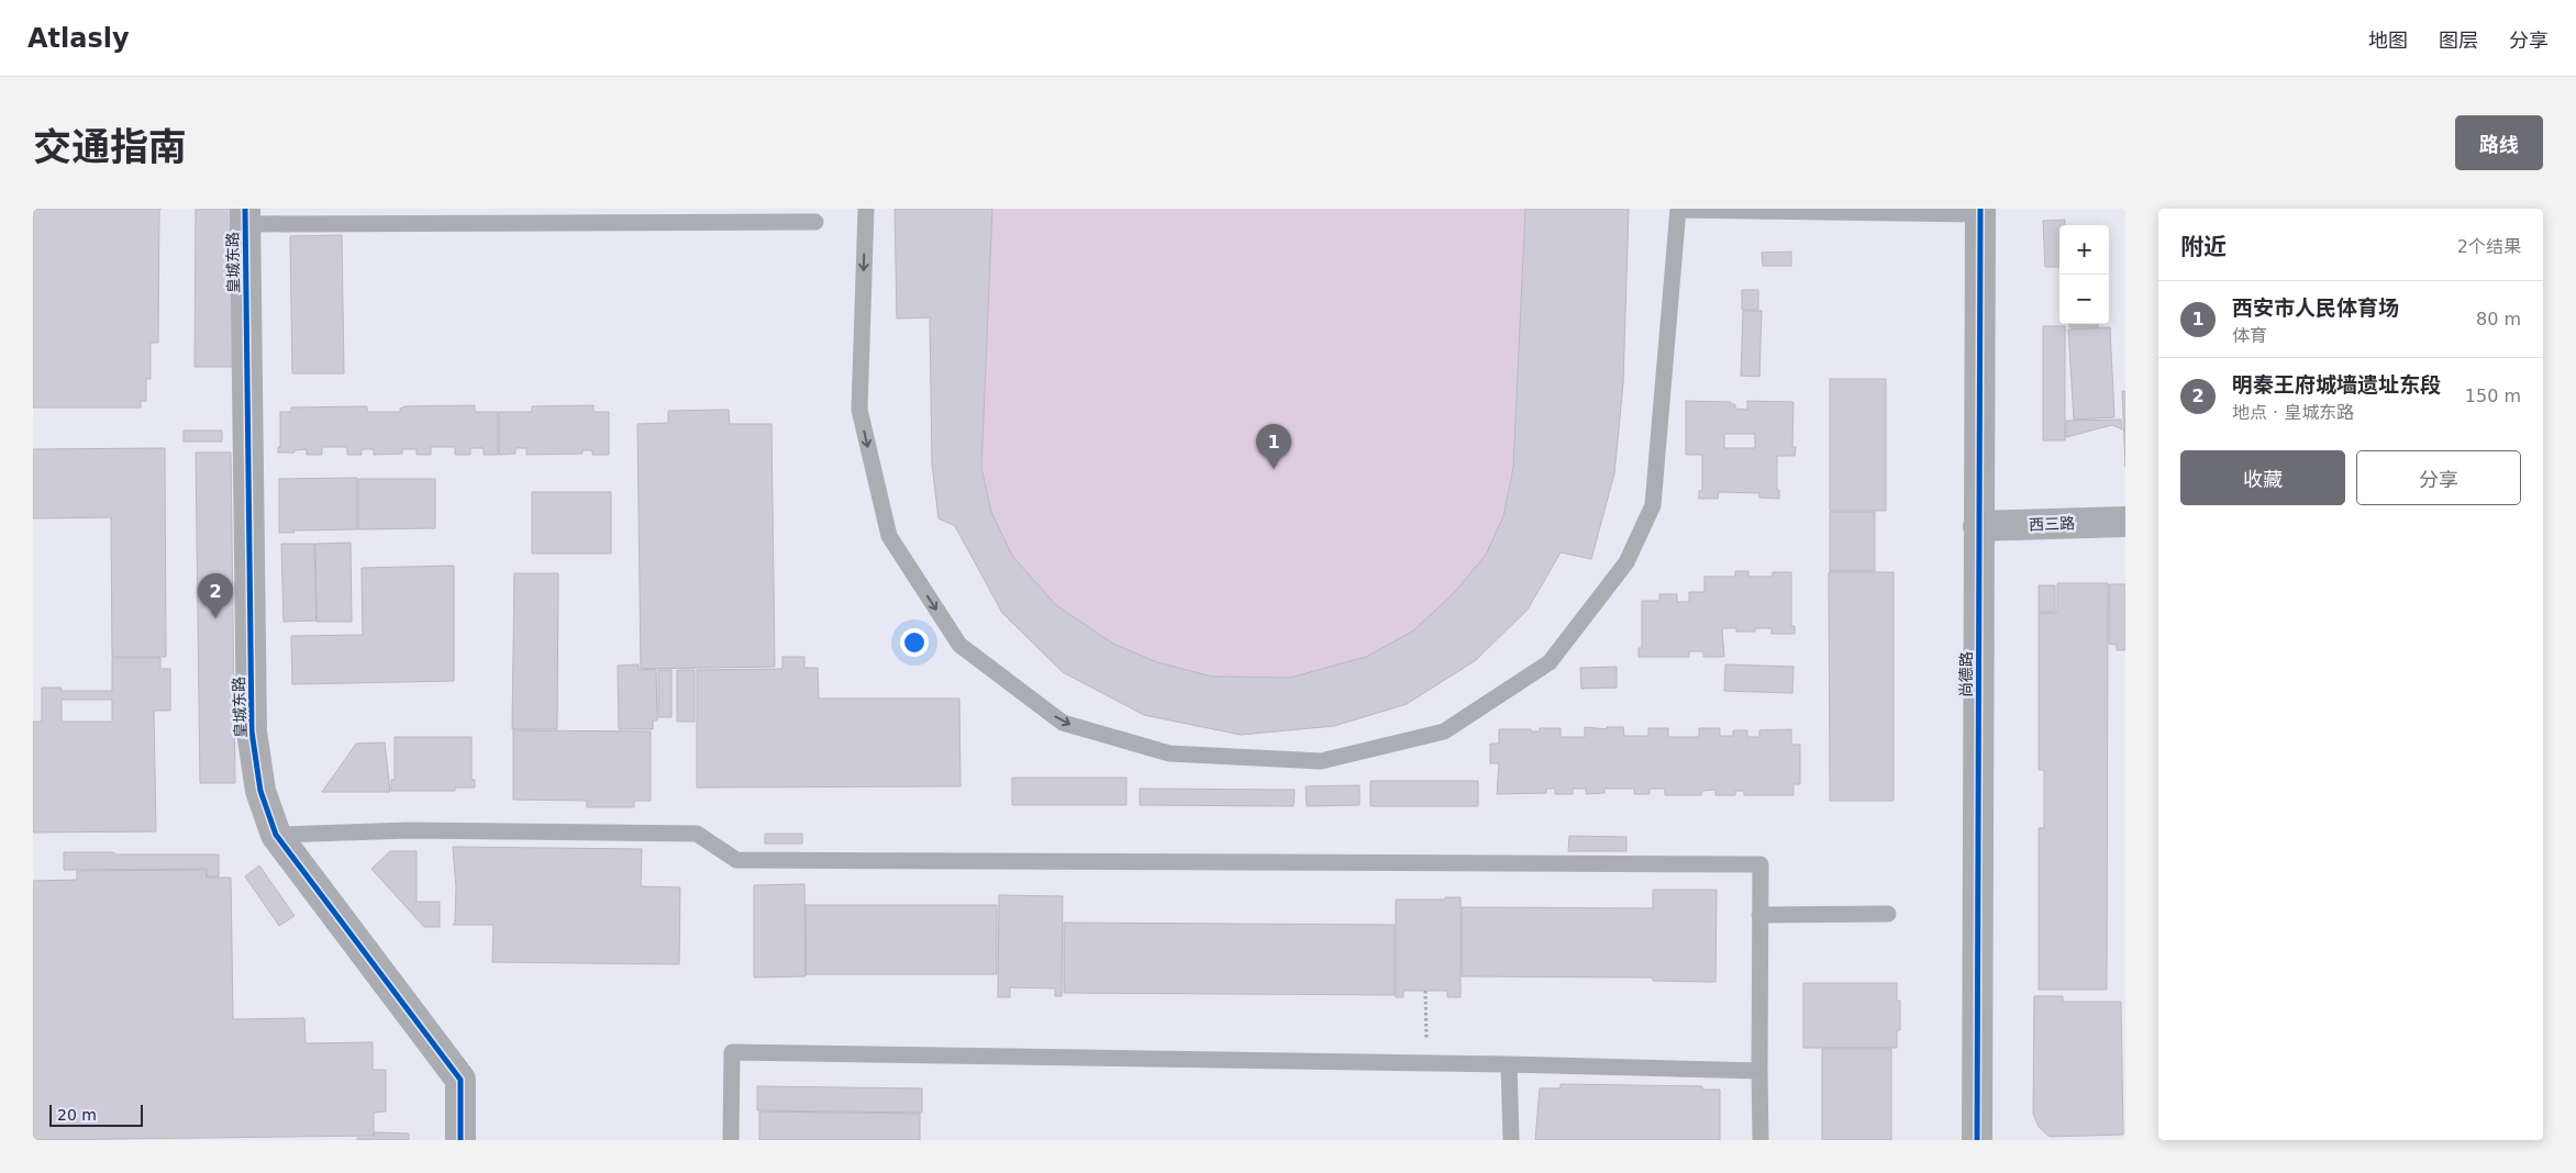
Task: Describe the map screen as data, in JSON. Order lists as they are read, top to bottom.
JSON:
{
  "streets": {
    "street": ["皇城东路", "西三路", "尚德路"]
  },
  "crossings": [
    ["西三路", "尚德路"]
  ],
  "scale_bar": "20 m",
  "page": {
    "header": "Atlasly",
    "nav": ["地图", "图层", "分享"],
    "title": "交通指南",
    "buttons": [
      "路线",
      ["收藏", "分享"]
    ],
    "heading": ["附近", "2个结果"],
    "map_buttons": ["+", "−"],
    "list": [
      {
        "mark": "1",
        "name": "西安市人民体育场",
        "note": "体育",
        "value": "80 m"
      },
      {
        "mark": "2",
        "name": "明秦王府城墙遗址东段",
        "note": "地点 · 皇城东路",
        "value": "150 m"
      }
    ],
    "pins": ["1", "2"],
    "scale": "20 m"
  }
}
